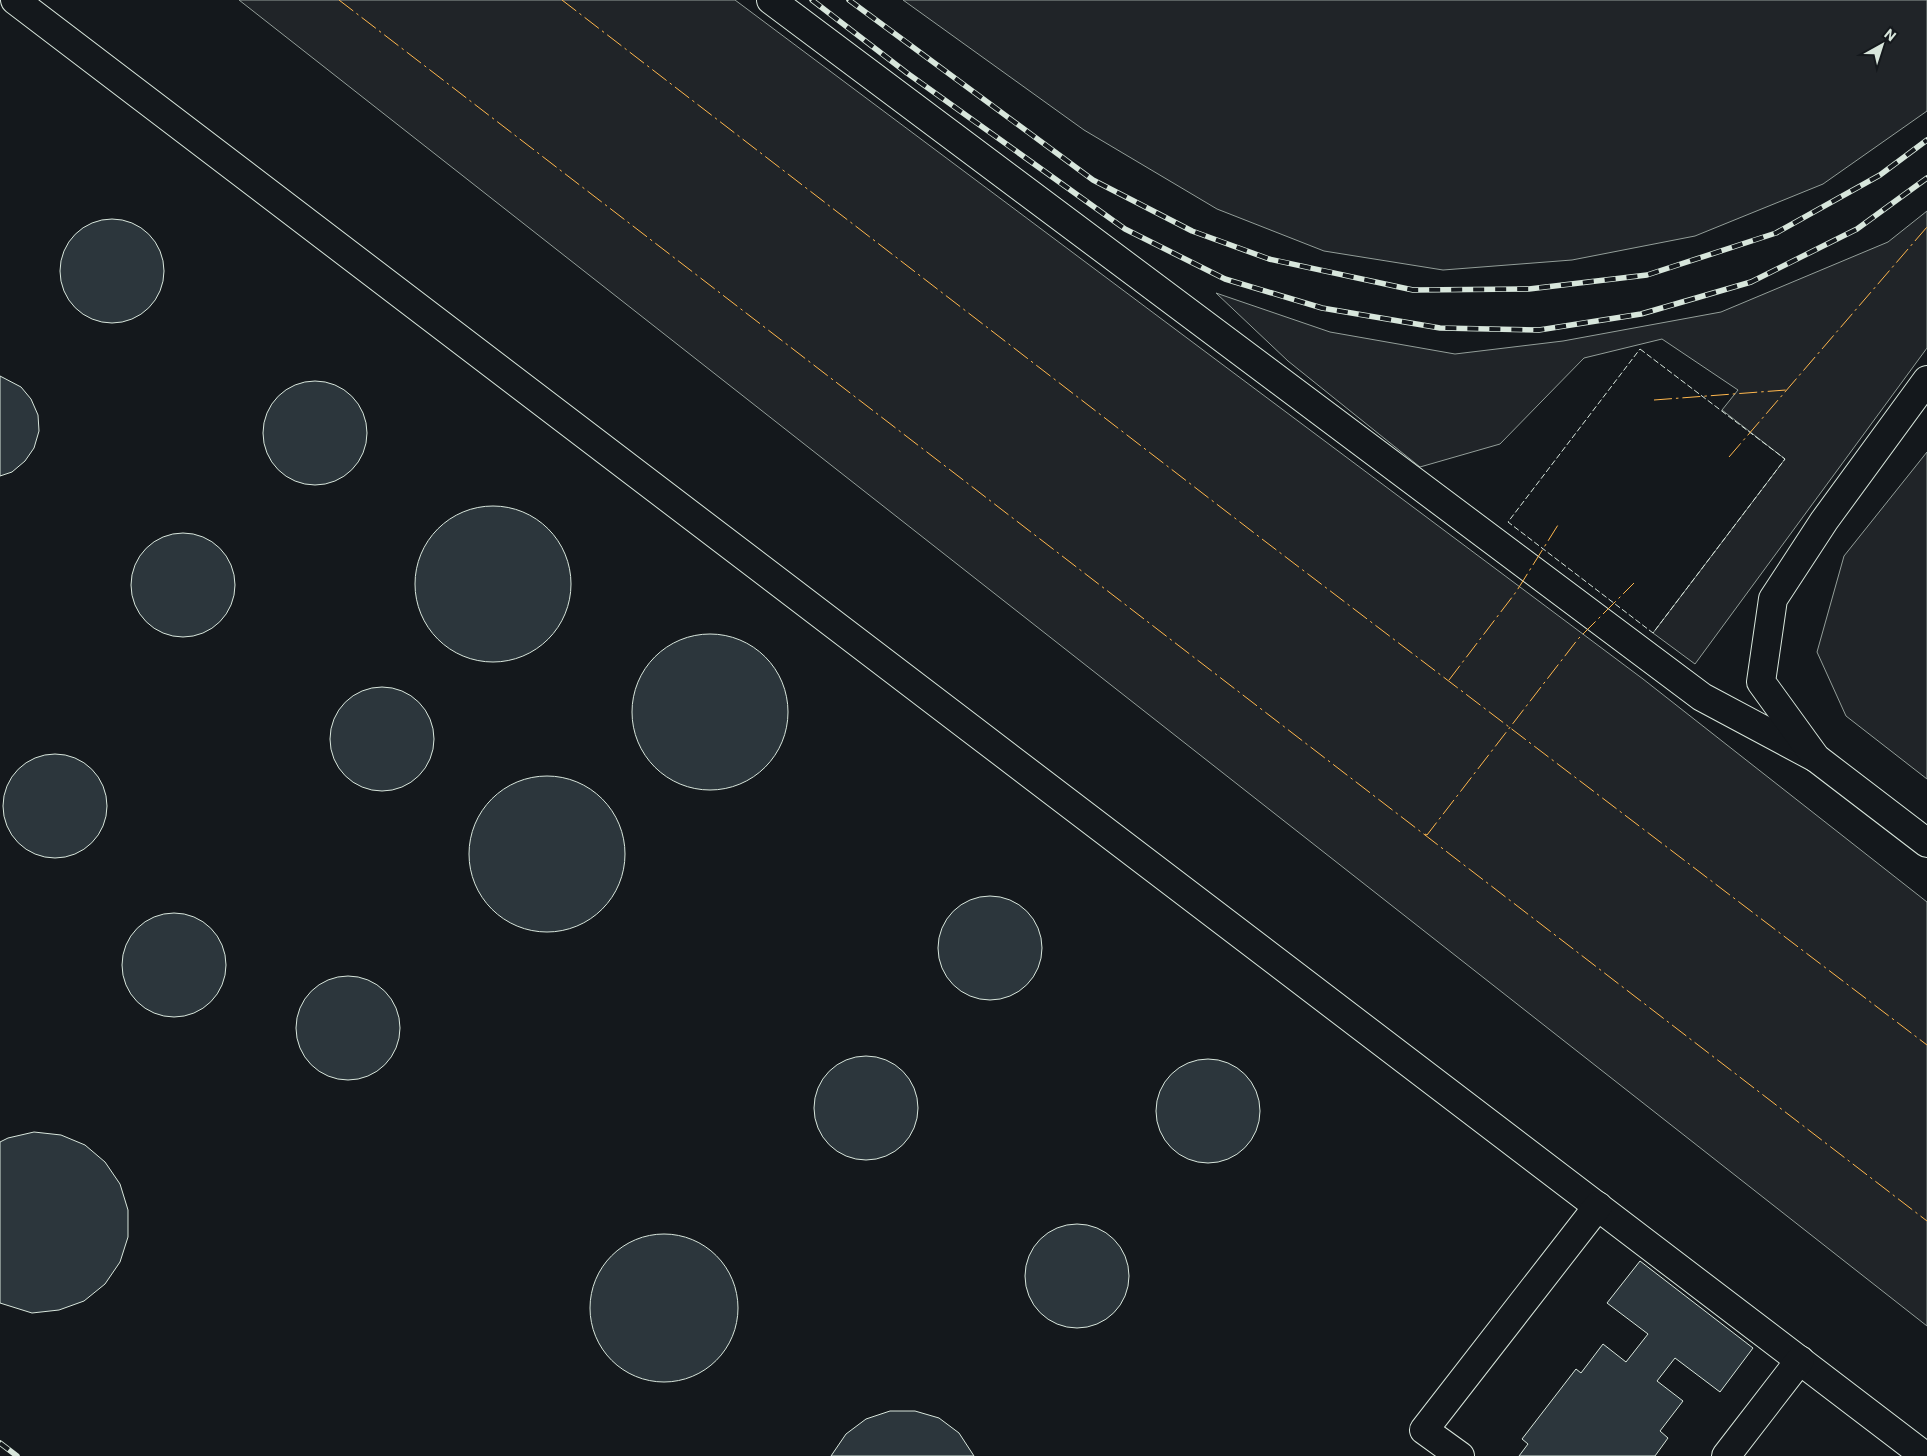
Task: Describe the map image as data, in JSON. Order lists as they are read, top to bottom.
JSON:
{
  "north": "top right"
}
